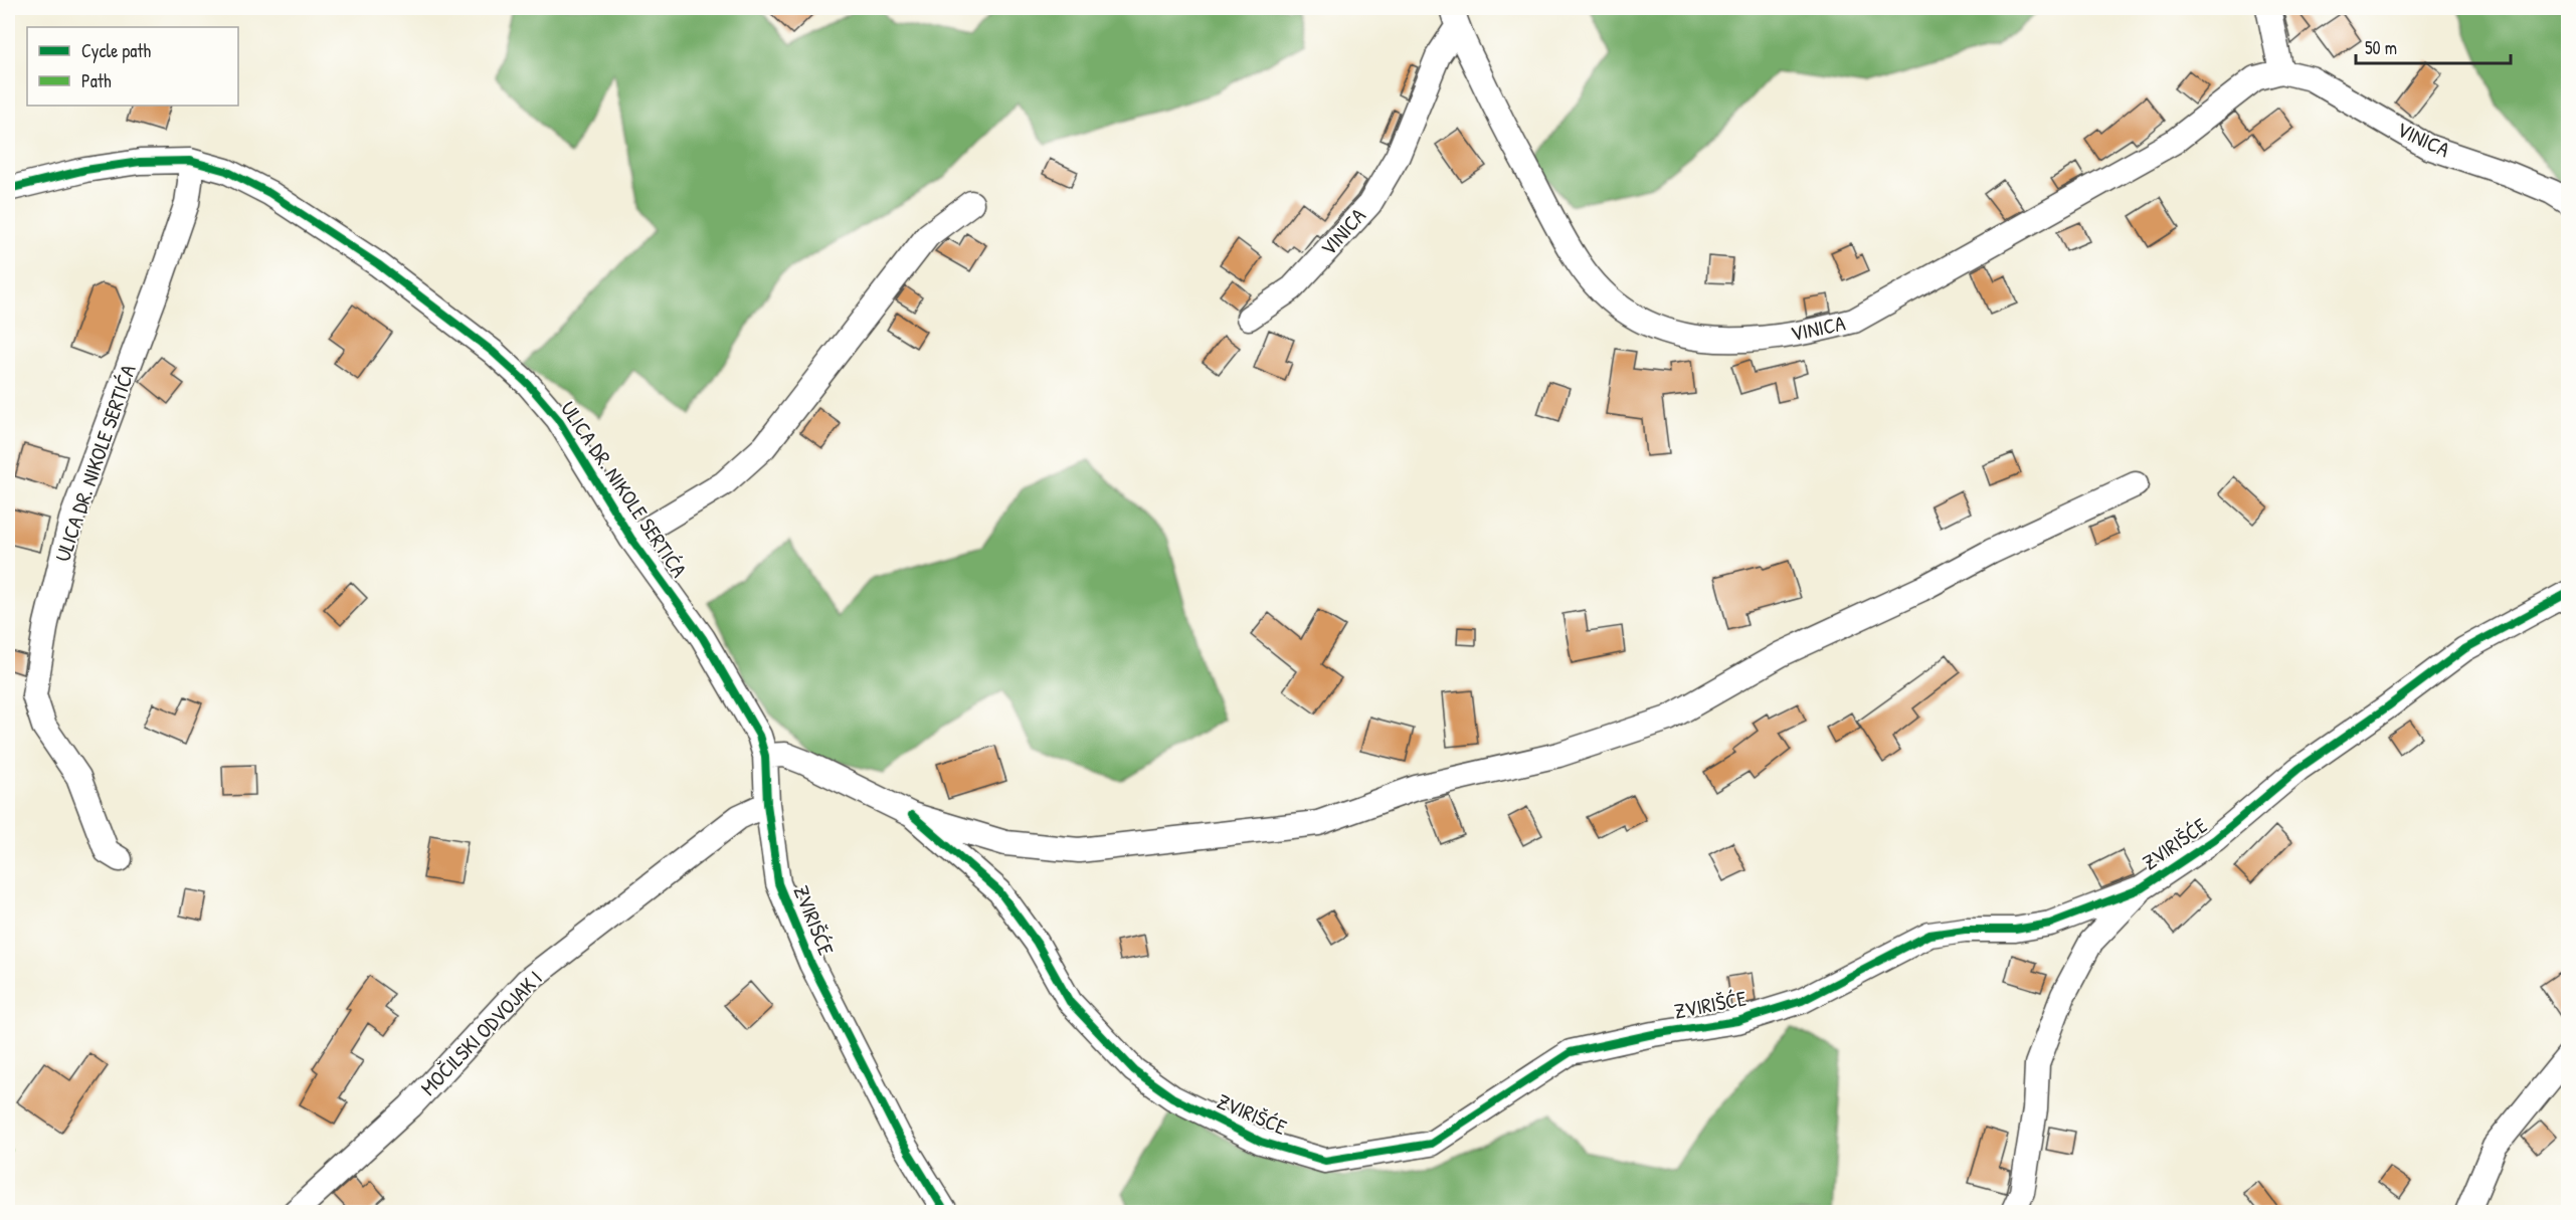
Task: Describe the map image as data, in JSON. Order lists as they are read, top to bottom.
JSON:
{
  "streets": {
    "street": [
      "VINICA",
      "ULICA DR. NIKOLE SERTIĆA",
      "ZVIRIŠĆE",
      "MOČILSKI ODVOJAK I"
    ]
  },
  "crossings": [
    ["ULICA DR. NIKOLE SERTIĆA", "ZVIRIŠĆE"],
    ["ZVIRIŠĆE", "MOČILSKI ODVOJAK I"]
  ],
  "legend": ["Cycle path", "Path"],
  "scale_bar": "50 m"
}
